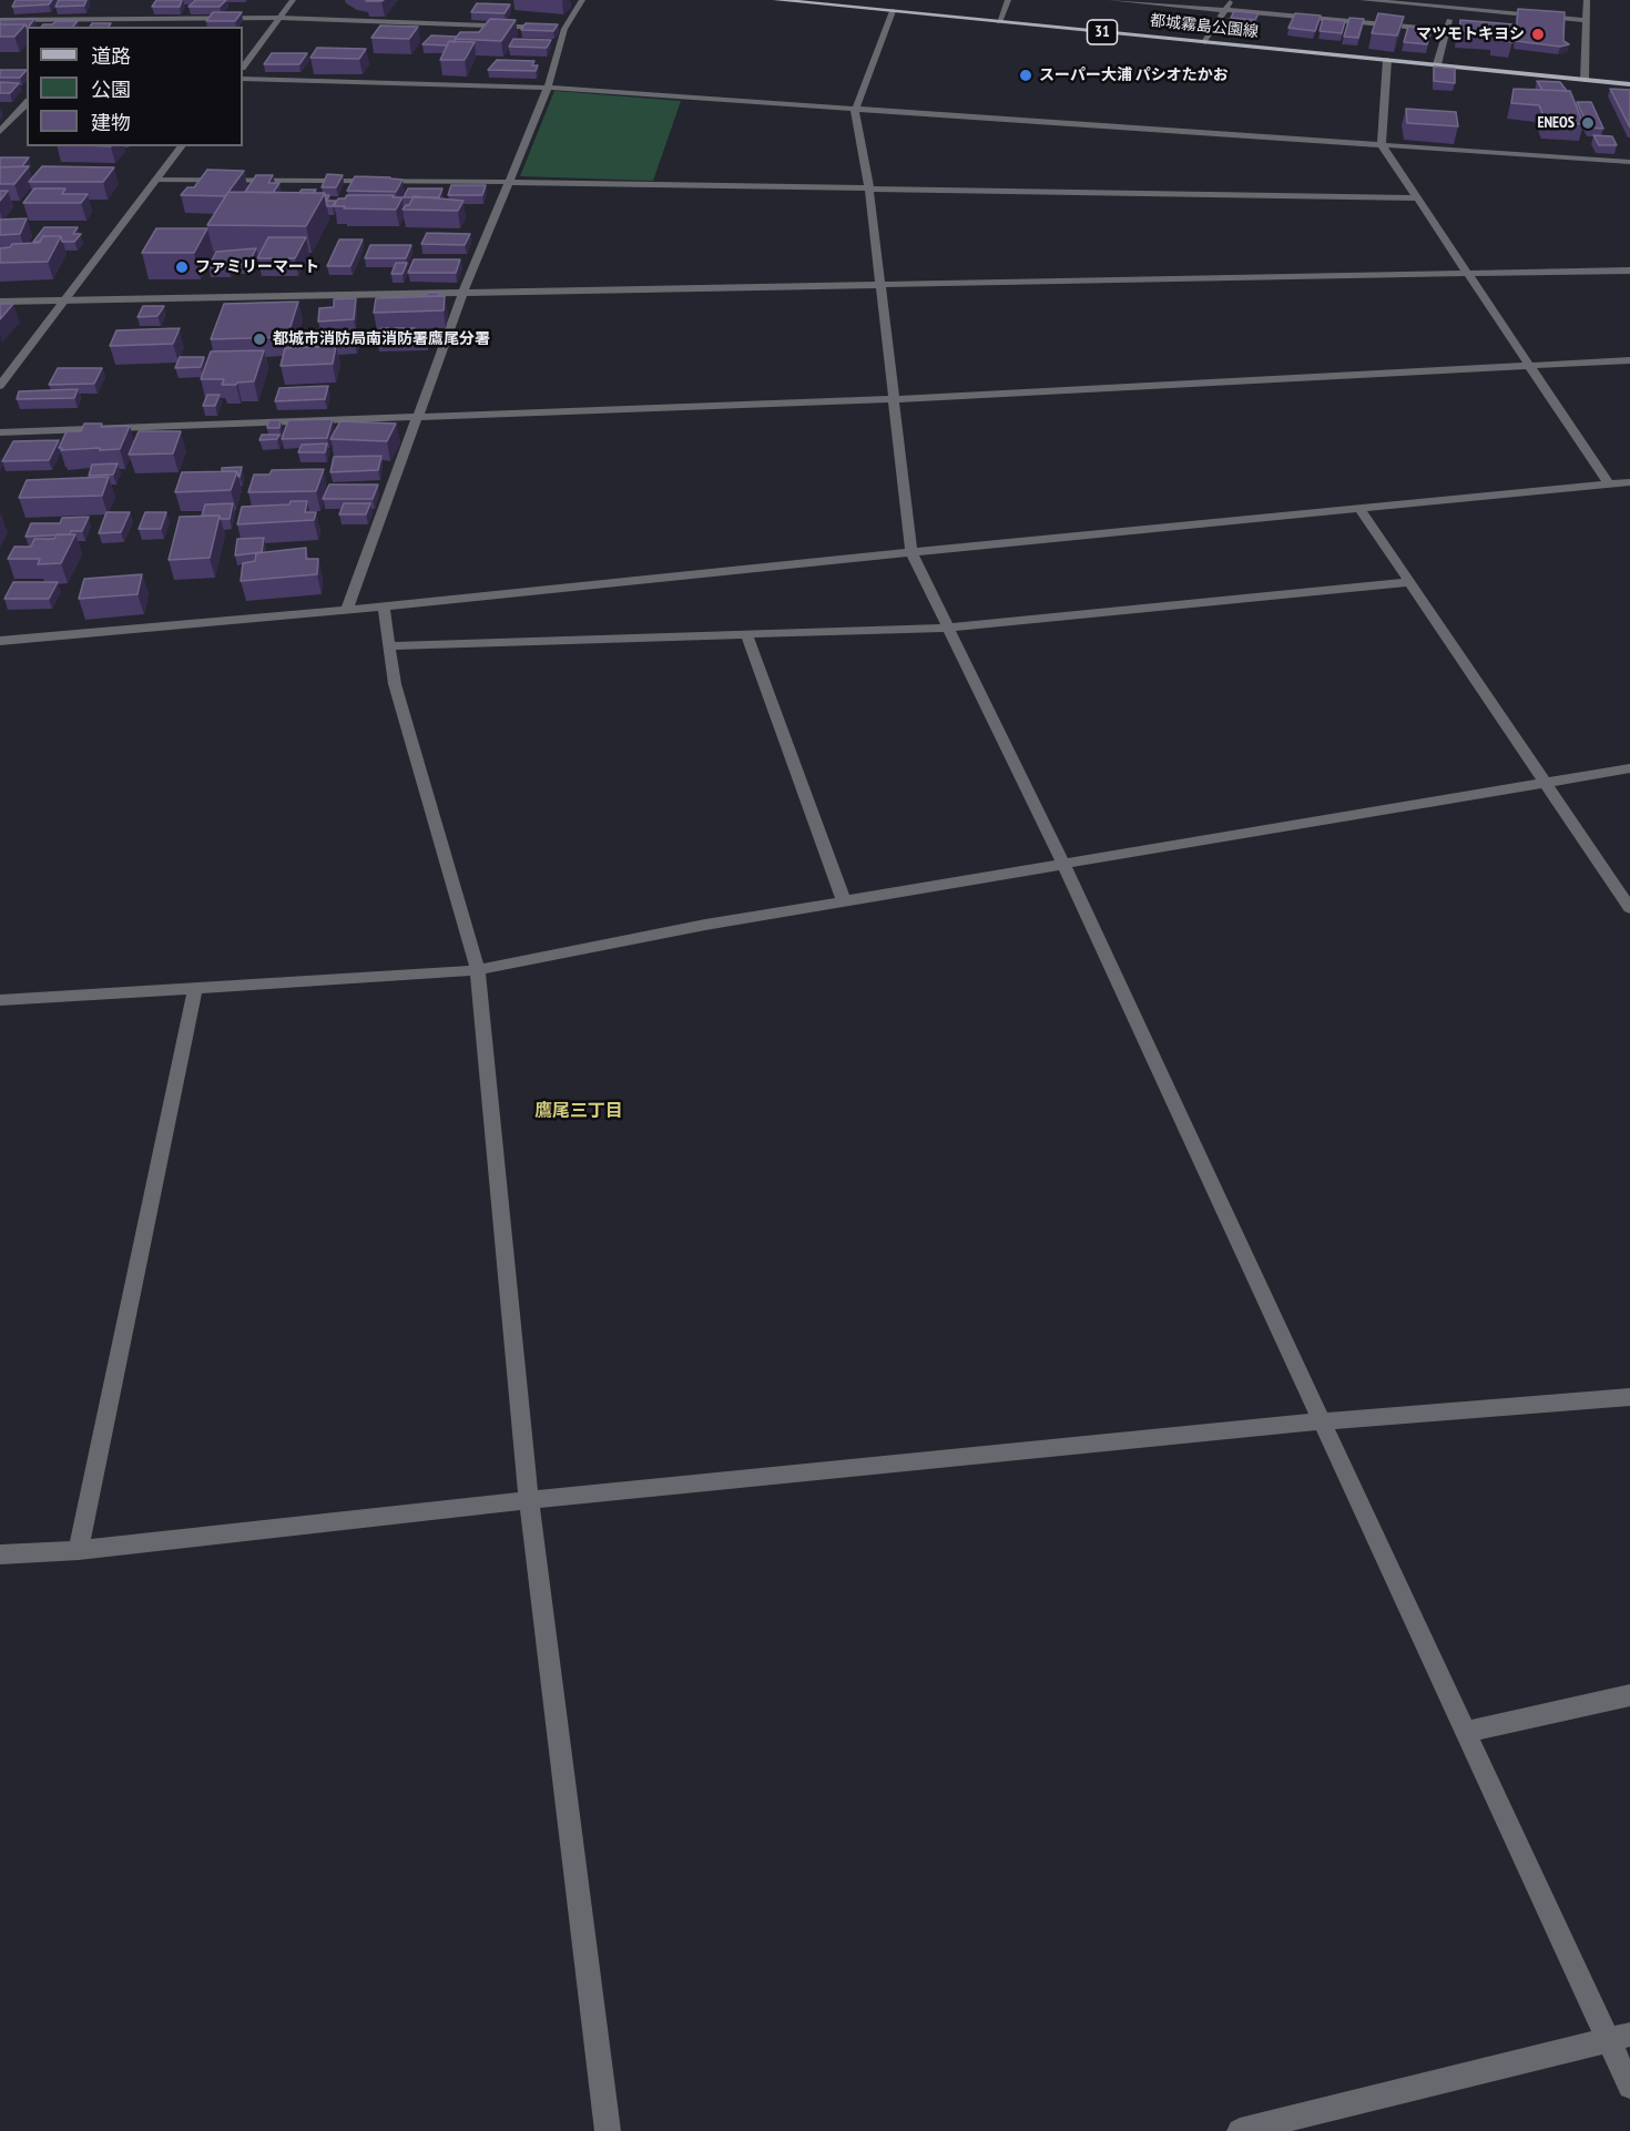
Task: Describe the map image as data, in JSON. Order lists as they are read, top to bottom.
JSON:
{
  "streets": {
    "main road": ["都城霧島公園線", "31"]
  },
  "districts": ["鷹尾三丁目"],
  "places": [
    "マツモトキヨシ",
    "スーパー大浦 パシオたかお",
    "ENEOS",
    "ファミリーマート",
    "都城市消防局南消防署鷹尾分署"
  ],
  "legend": ["道路", "公園", "建物"]
}
